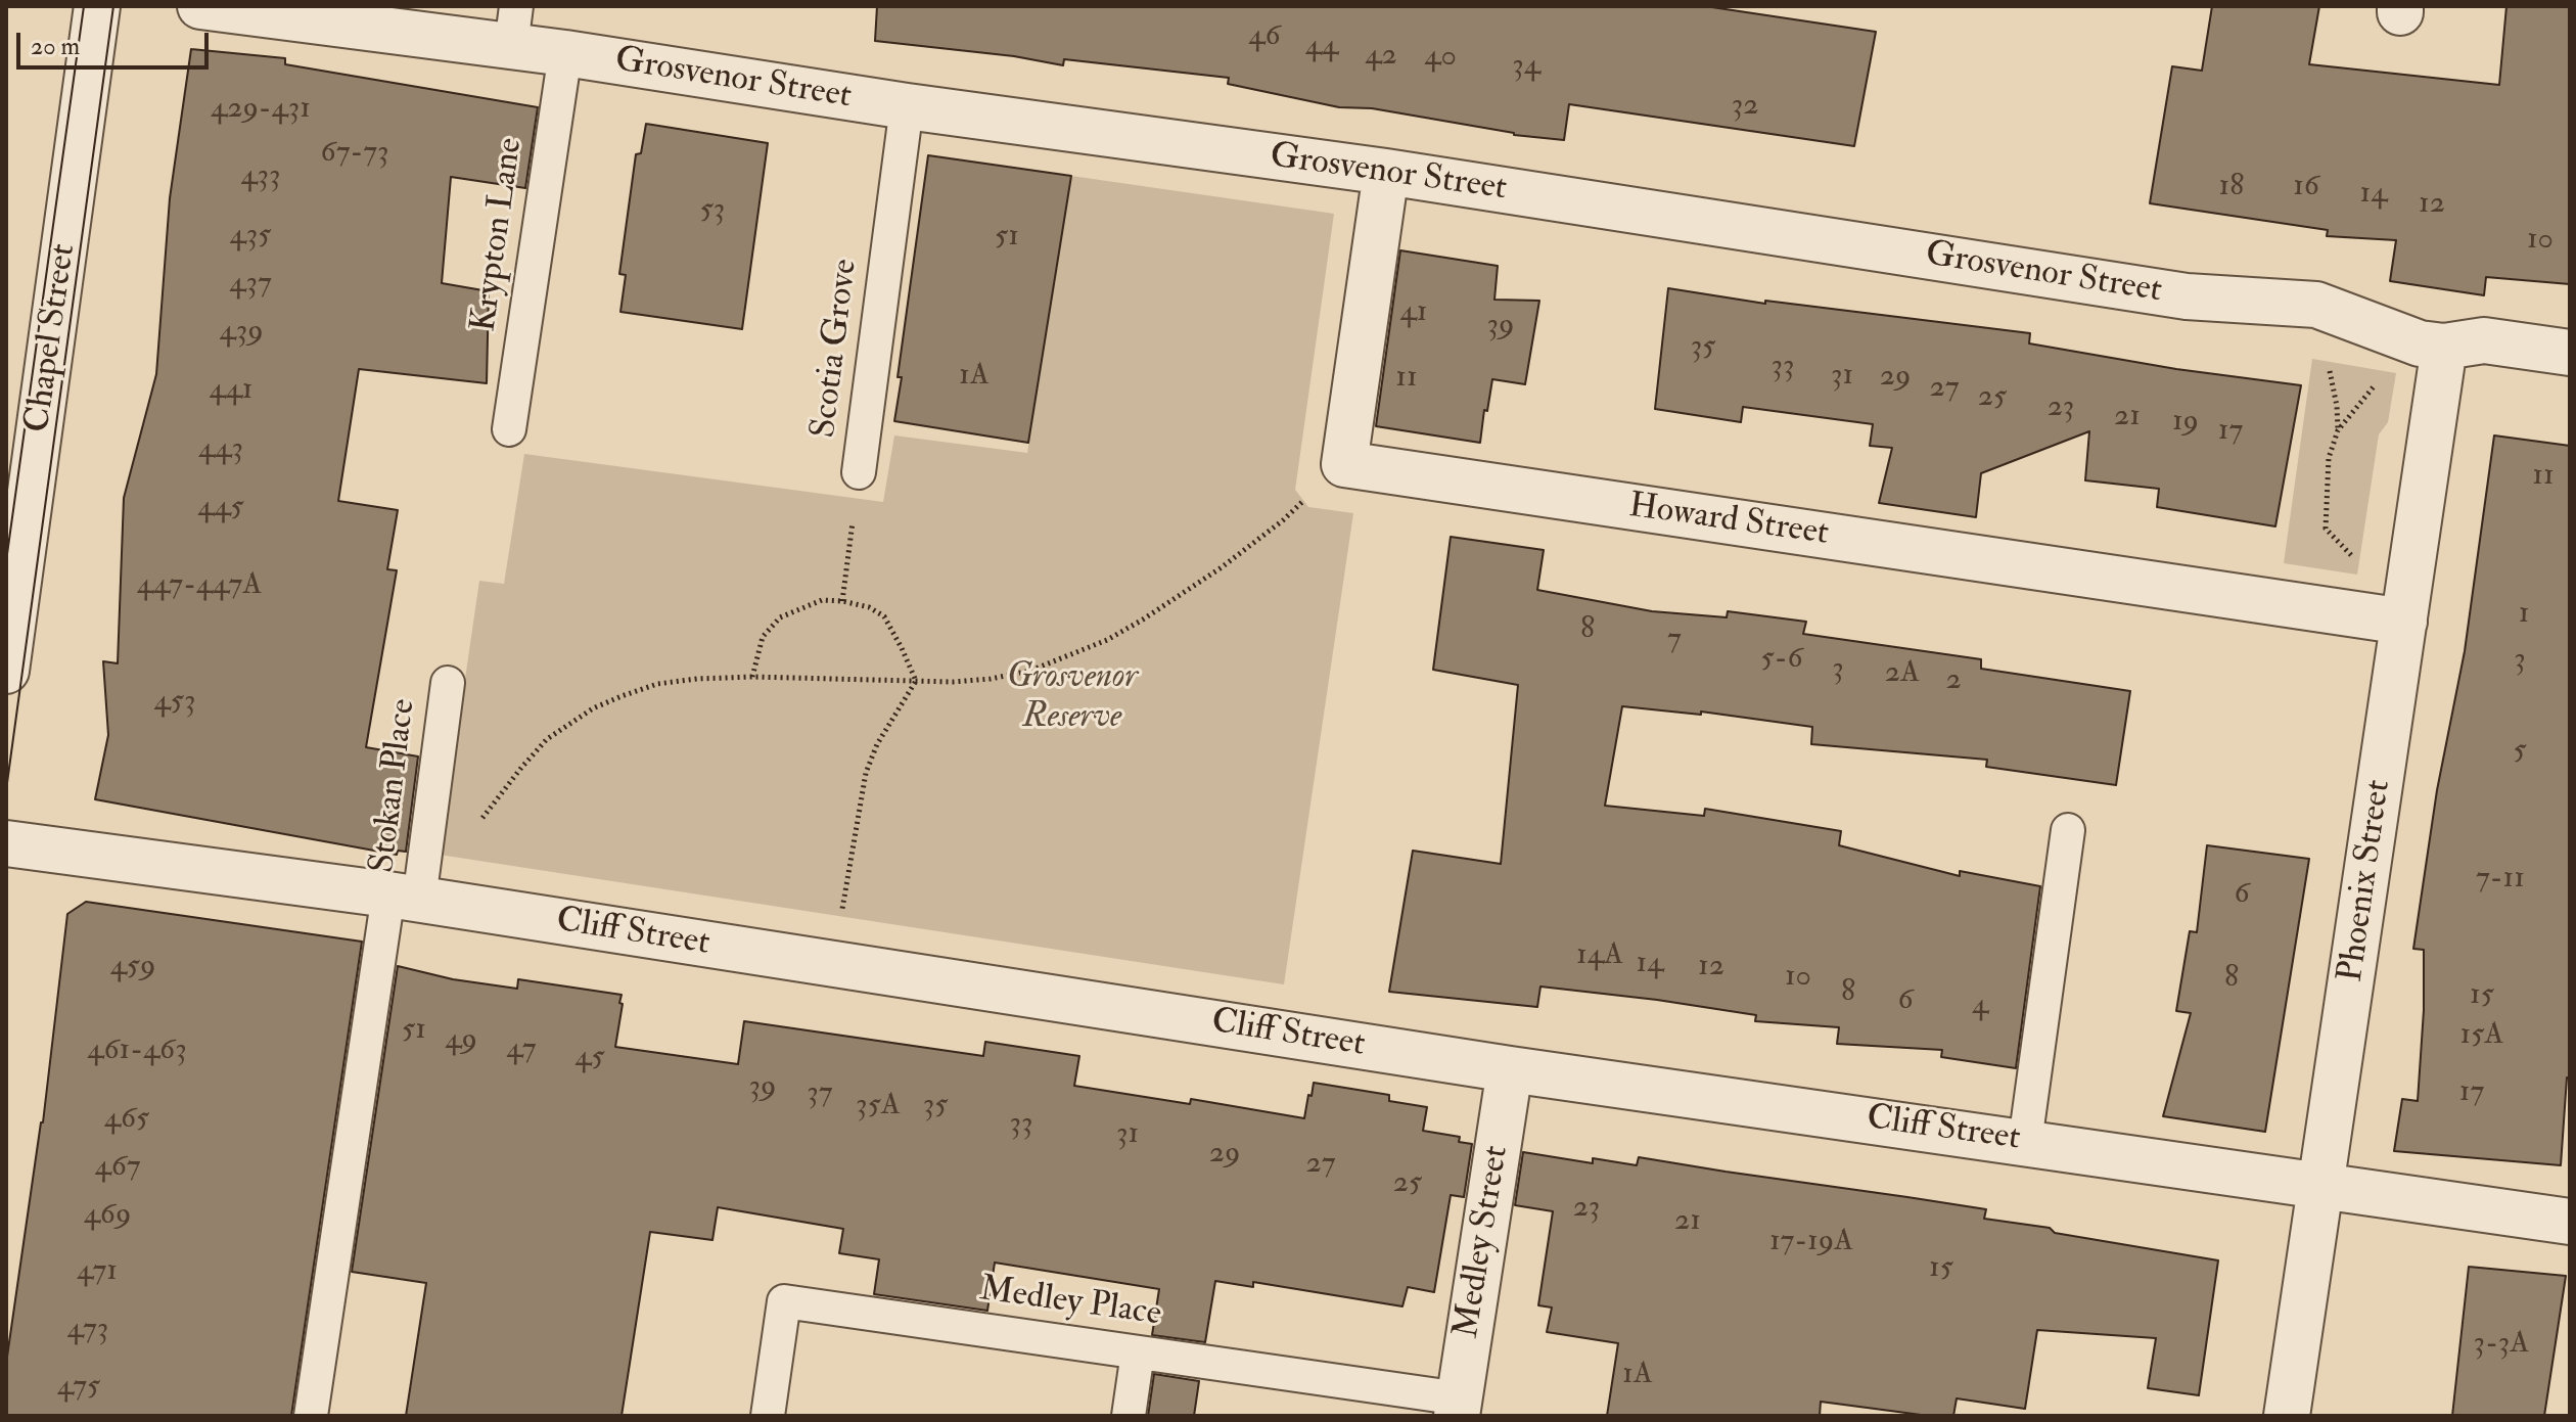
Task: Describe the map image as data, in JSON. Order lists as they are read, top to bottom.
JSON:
{
  "streets": {
    "street": [
      "Grosvenor Street",
      "Chapel Street",
      "Howard Street",
      "Phoenix Street",
      "Cliff Street",
      "Medley Street"
    ],
    "lane": [
      "Krypton Lane",
      "Scotia Grove",
      "Stokan Place",
      "Medley Place"
    ]
  },
  "crossings": [
    ["Grosvenor Street", "Krypton Lane"],
    ["Grosvenor Street", "Scotia Grove"],
    ["Grosvenor Street", "Phoenix Street"],
    ["Howard Street", "Phoenix Street"],
    ["Stokan Place", "Cliff Street"],
    ["Phoenix Street", "Cliff Street"],
    ["Cliff Street", "Medley Street"],
    ["Medley Street", "Medley Place"]
  ],
  "parks": ["Grosvenor Reserve"],
  "house_numbers": [
    "46",
    "44",
    "42",
    "40",
    "34",
    "32",
    "429-431",
    "67-73",
    "433",
    "18",
    "16",
    "14",
    "12",
    "53",
    "435",
    "51",
    "10",
    "437",
    "41",
    "39",
    "439",
    "35",
    "33",
    "1A",
    "31",
    "29",
    "11",
    "27",
    "441",
    "25",
    "23",
    "21",
    "19",
    "17",
    "443",
    "11",
    "445",
    "447-447A",
    "1",
    "8",
    "7",
    "5-6",
    "3",
    "3",
    "2A",
    "2",
    "453",
    "5",
    "7-11",
    "6",
    "14A",
    "14",
    "459",
    "12",
    "10",
    "8",
    "8",
    "15",
    "6",
    "4",
    "51",
    "15A",
    "49",
    "47",
    "461-463",
    "45",
    "39",
    "17",
    "37",
    "35A",
    "35",
    "465",
    "33",
    "31",
    "29",
    "27",
    "467",
    "25",
    "23",
    "469",
    "21",
    "17-19A",
    "15",
    "471",
    "473",
    "3-3A",
    "1A",
    "475"
  ],
  "scale_bar": "20 m"
}
